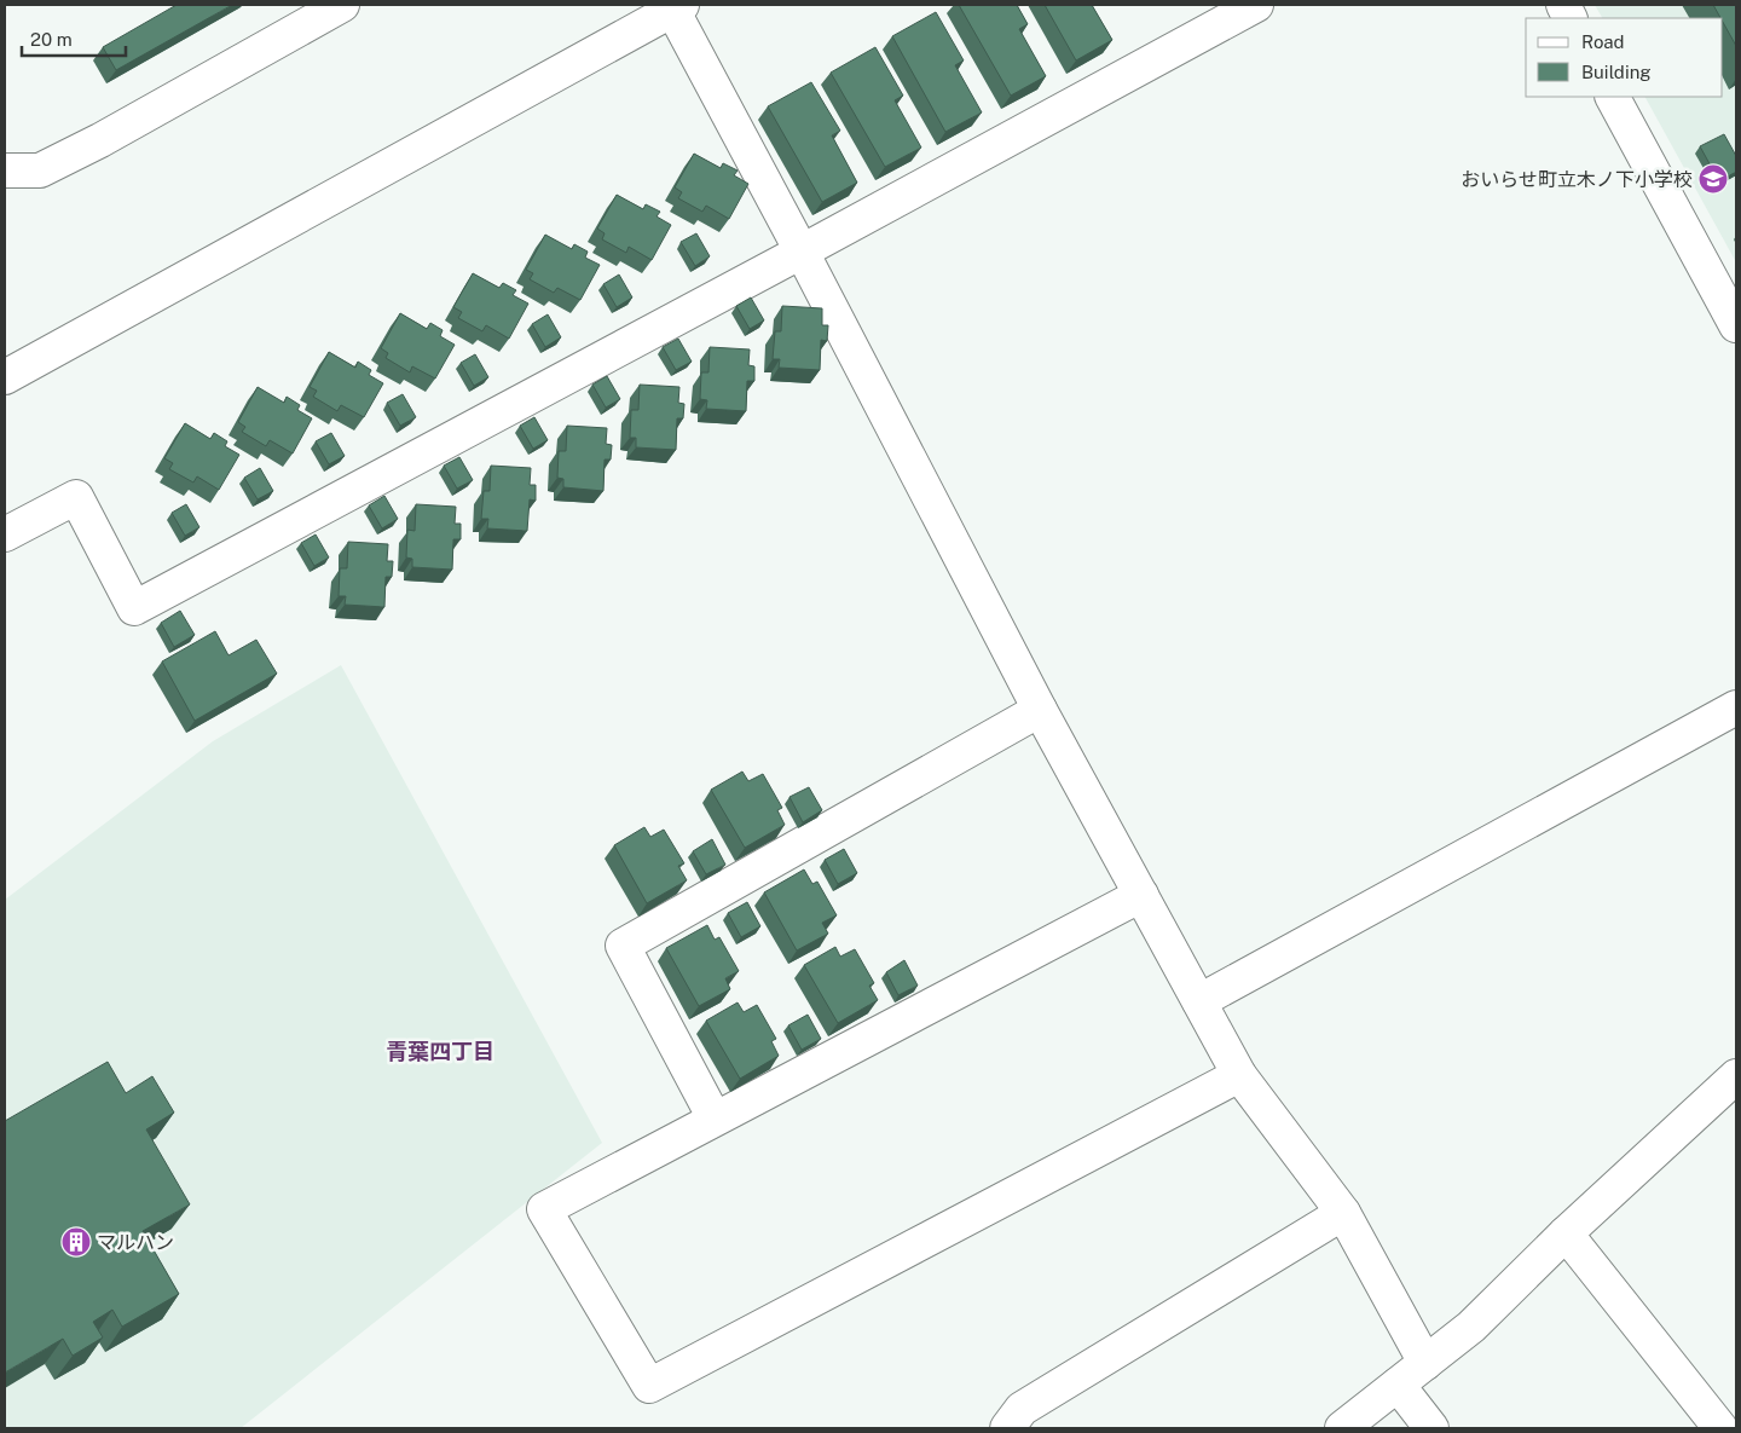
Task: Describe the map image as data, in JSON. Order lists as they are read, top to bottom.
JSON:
{
  "districts": ["青葉四丁目"],
  "places": {
    "school or university": ["おいらせ町立木ノ下小学校"],
    "building": ["マルハン"]
  },
  "legend": ["Road", "Building"],
  "scale_bar": "20 m"
}
